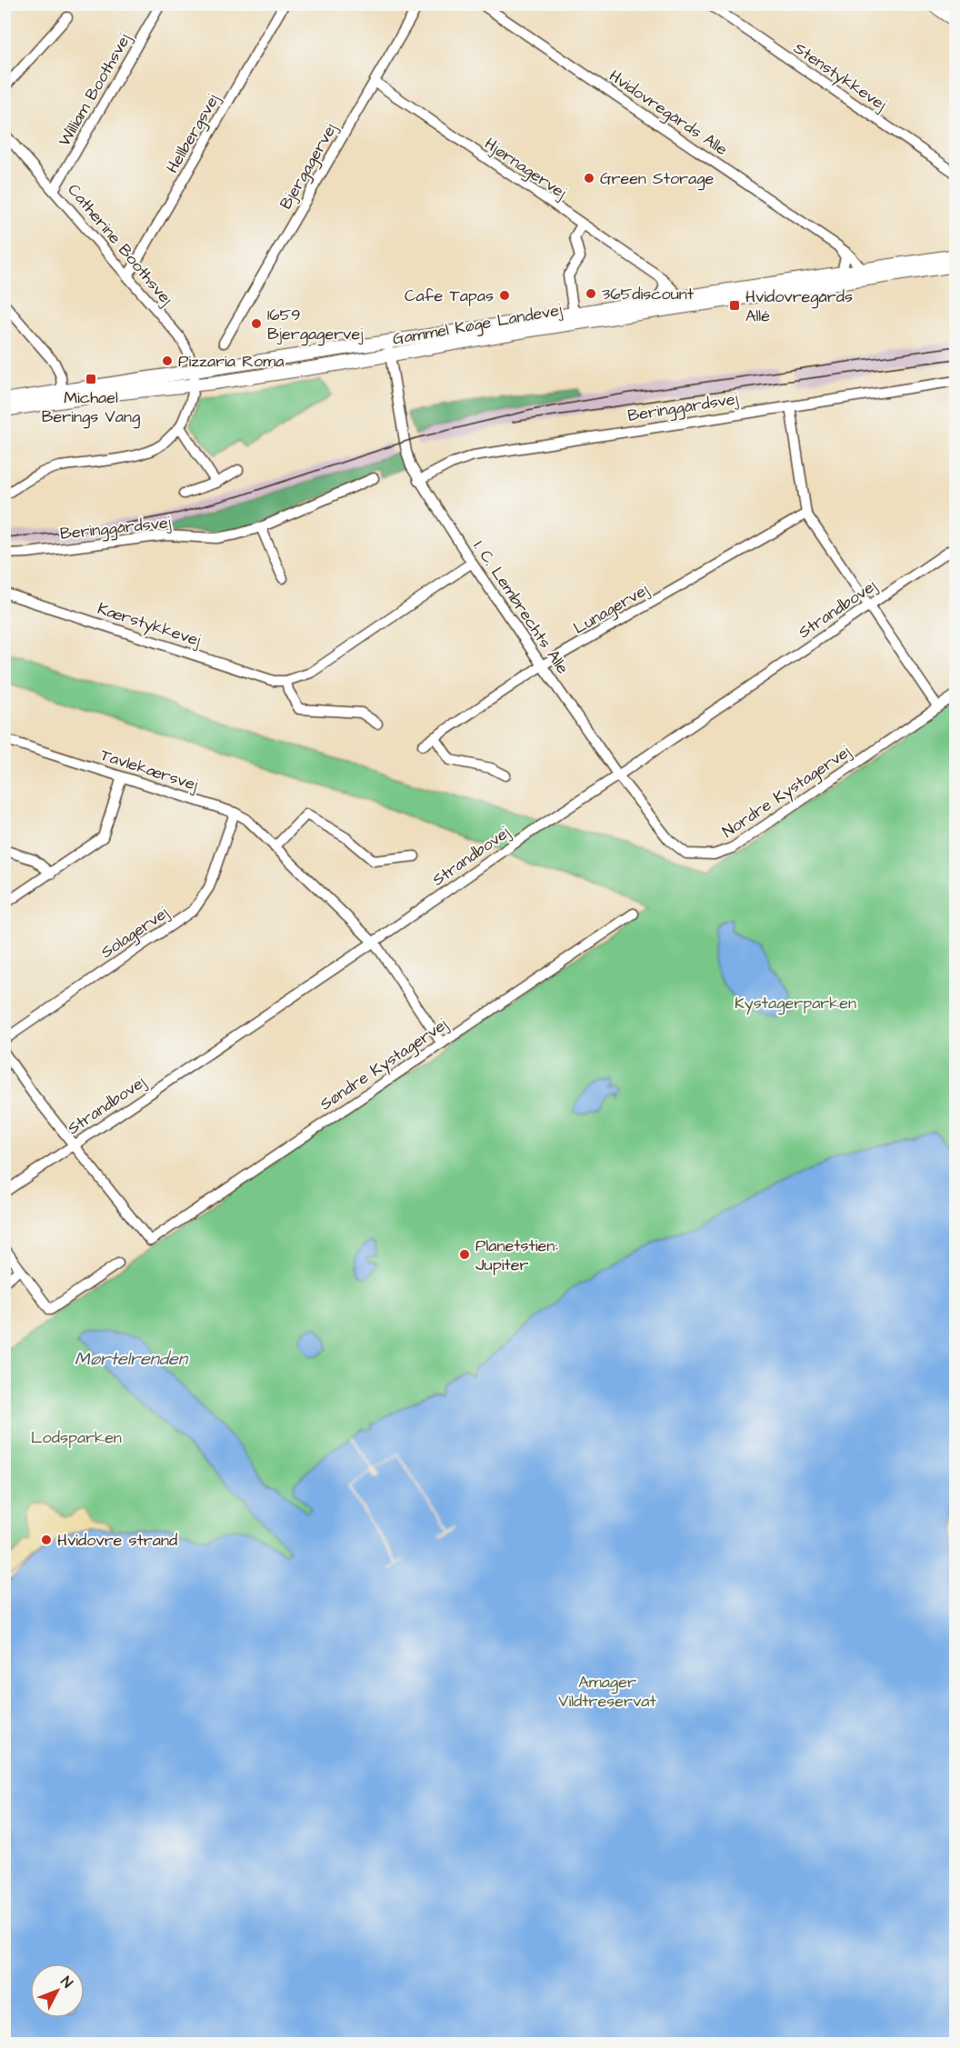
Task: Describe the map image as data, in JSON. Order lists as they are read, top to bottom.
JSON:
{
  "streets": {
    "main road": ["Gammel Køge Landevej"],
    "street": [
      "Stenstykkevej",
      "William Boothsvej",
      "Hvidovregårds Alle",
      "Hellbergsvej",
      "Bjergagervej",
      "Hjørnagervej",
      "Catherine Boothsvej",
      "Beringgårdsvej",
      "I. C. Lembrechts Alle",
      "Lunagervej",
      "Strandbovej",
      "Kærstykkevej",
      "Tavlekærsvej",
      "Nordre Kystagervej",
      "Solagervej",
      "Søndre Kystagervej"
    ]
  },
  "crossings": [
    ["William Boothsvej", "Catherine Boothsvej"],
    ["Hvidovregårds Alle", "Gammel Køge Landevej"],
    ["Hellbergsvej", "Catherine Boothsvej"],
    ["Bjergagervej", "Hjørnagervej"],
    ["Hjørnagervej", "Gammel Køge Landevej"],
    ["Catherine Boothsvej", "Gammel Køge Landevej"],
    ["Gammel Køge Landevej", "I. C. Lembrechts Alle"],
    ["Beringgårdsvej", "I. C. Lembrechts Alle"],
    ["I. C. Lembrechts Alle", "Lunagervej"],
    ["I. C. Lembrechts Alle", "Strandbovej"],
    ["I. C. Lembrechts Alle", "Kærstykkevej"],
    ["I. C. Lembrechts Alle", "Nordre Kystagervej"],
    ["Strandbovej", "Tavlekærsvej"],
    ["Strandbovej", "Nordre Kystagervej"],
    ["Strandbovej", "Søndre Kystagervej"],
    ["Tavlekærsvej", "Solagervej"],
    ["Tavlekærsvej", "Søndre Kystagervej"]
  ],
  "water": ["Mørtelrenden"],
  "parks": ["Kystagerparken", "Lodsparken", "Amager Vildtreservat"],
  "places": {
    "other": [
      "Green Storage",
      "365discount",
      "Cafe Tapas",
      "1659 Bjergagervej",
      "Pizzaria Roma",
      "Planetstien: Jupiter",
      "Hvidovre strand"
    ],
    "transit": ["Hvidovregårds Allé", "Michael Berings Vang"]
  },
  "north": "top right"
}
